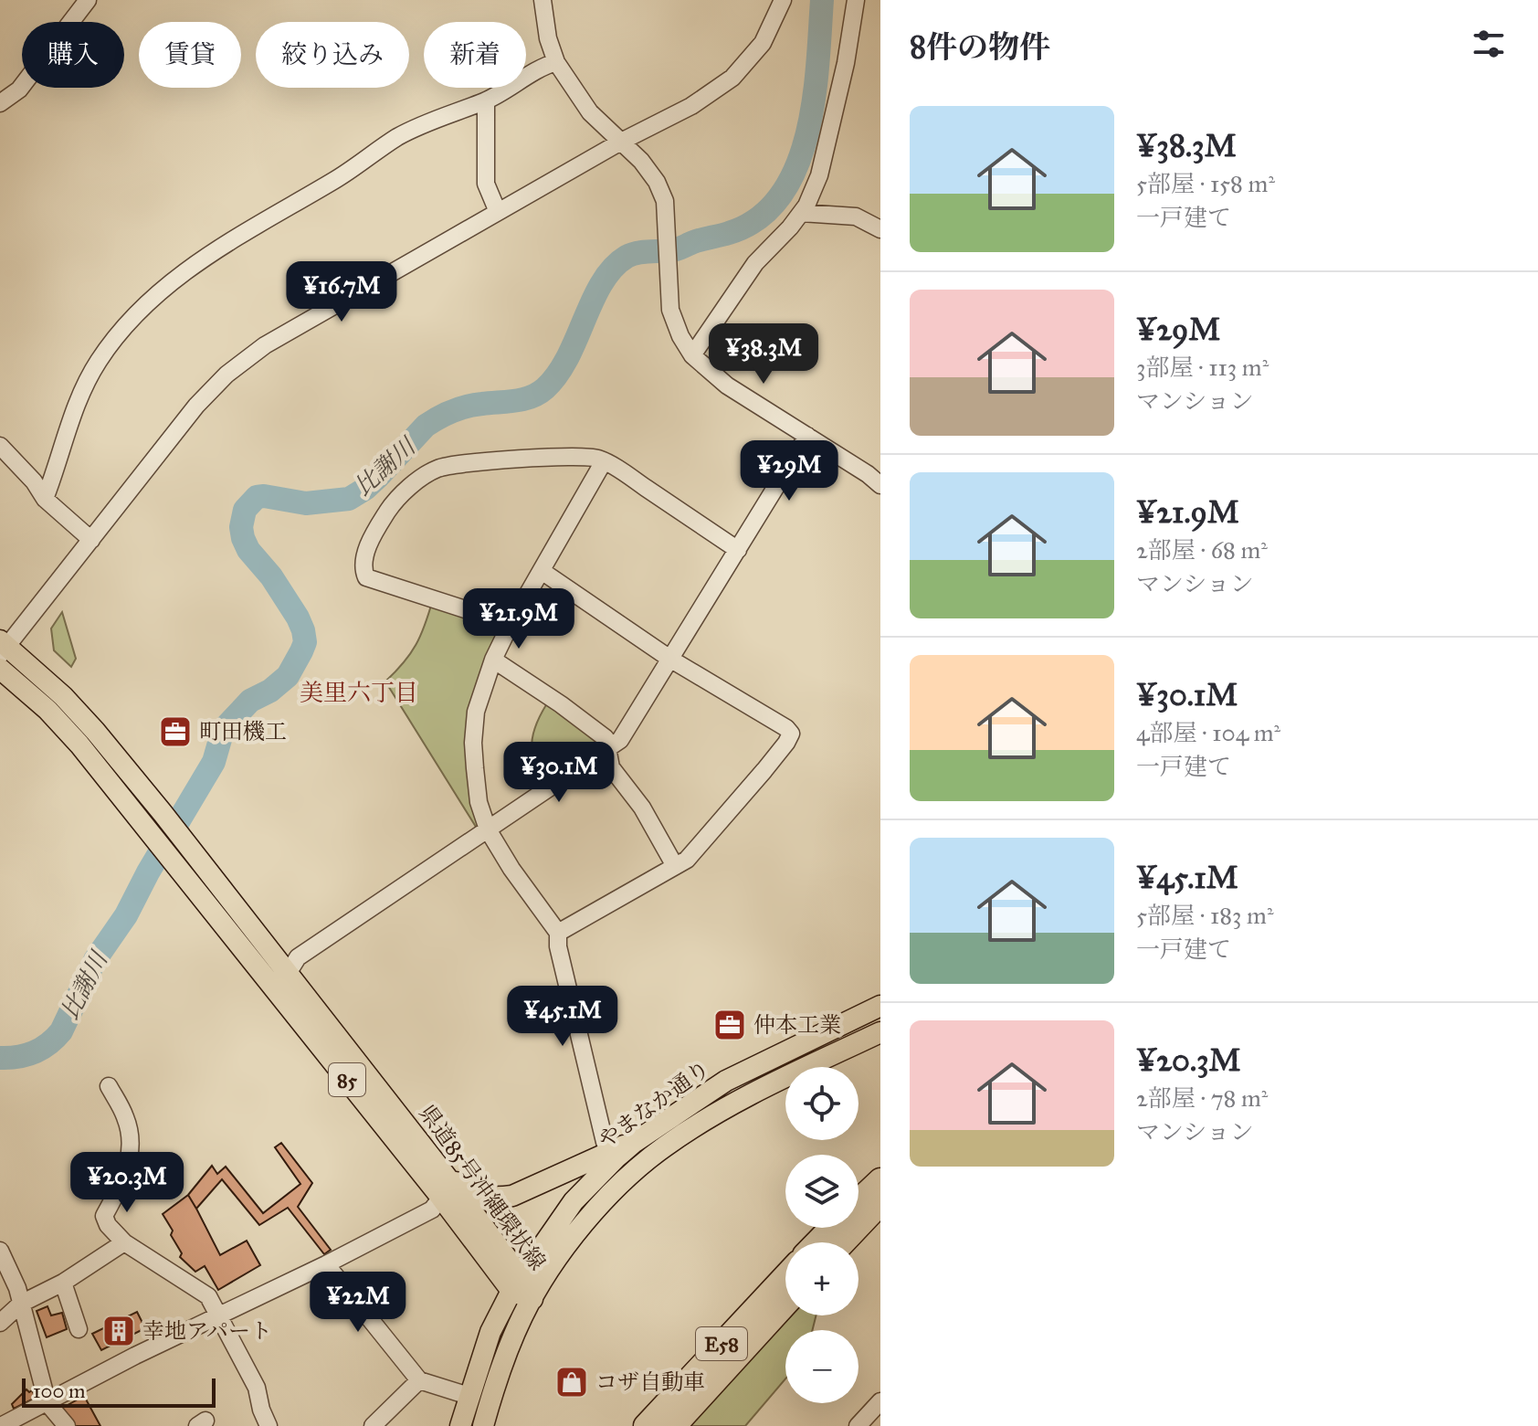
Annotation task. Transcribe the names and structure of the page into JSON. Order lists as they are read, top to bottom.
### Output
{
  "streets": {
    "highway": ["E58"],
    "main road": ["85", "やまなか通り", "県道85号沖縄環状線"]
  },
  "crossings": [
    ["やまなか通り", "県道85号沖縄環状線"]
  ],
  "districts": ["美里六丁目"],
  "water": ["比謝川"],
  "places": {
    "office": ["町田機工", "仲本工業"],
    "building": ["幸地アパート"],
    "shop": ["コザ自動車"]
  },
  "scale_bar": "100 m",
  "page": {
    "heading": "8件の物件",
    "chip": [
      "購入",
      "賃貸",
      "絞り込み",
      "新着"
    ],
    "list": [
      {
        "name": "¥38.3M",
        "note": "5部屋 · 158 m² · 一戸建て"
      },
      {
        "name": "¥29M",
        "note": "3部屋 · 113 m² · マンション"
      },
      {
        "name": "¥21.9M",
        "note": "2部屋 · 68 m² · マンション"
      },
      {
        "name": "¥30.1M",
        "note": "4部屋 · 104 m² · 一戸建て"
      },
      {
        "name": "¥45.1M",
        "note": "5部屋 · 183 m² · 一戸建て"
      },
      {
        "name": "¥20.3M",
        "note": "2部屋 · 78 m² · マンション"
      }
    ],
    "price": [
      "¥16.7M",
      "¥38.3M",
      "¥29M",
      "¥21.9M",
      "¥30.1M",
      "¥45.1M",
      "¥20.3M",
      "¥22M"
    ],
    "map_buttons": ["+", "−"],
    "scale": "100 m"
  }
}
